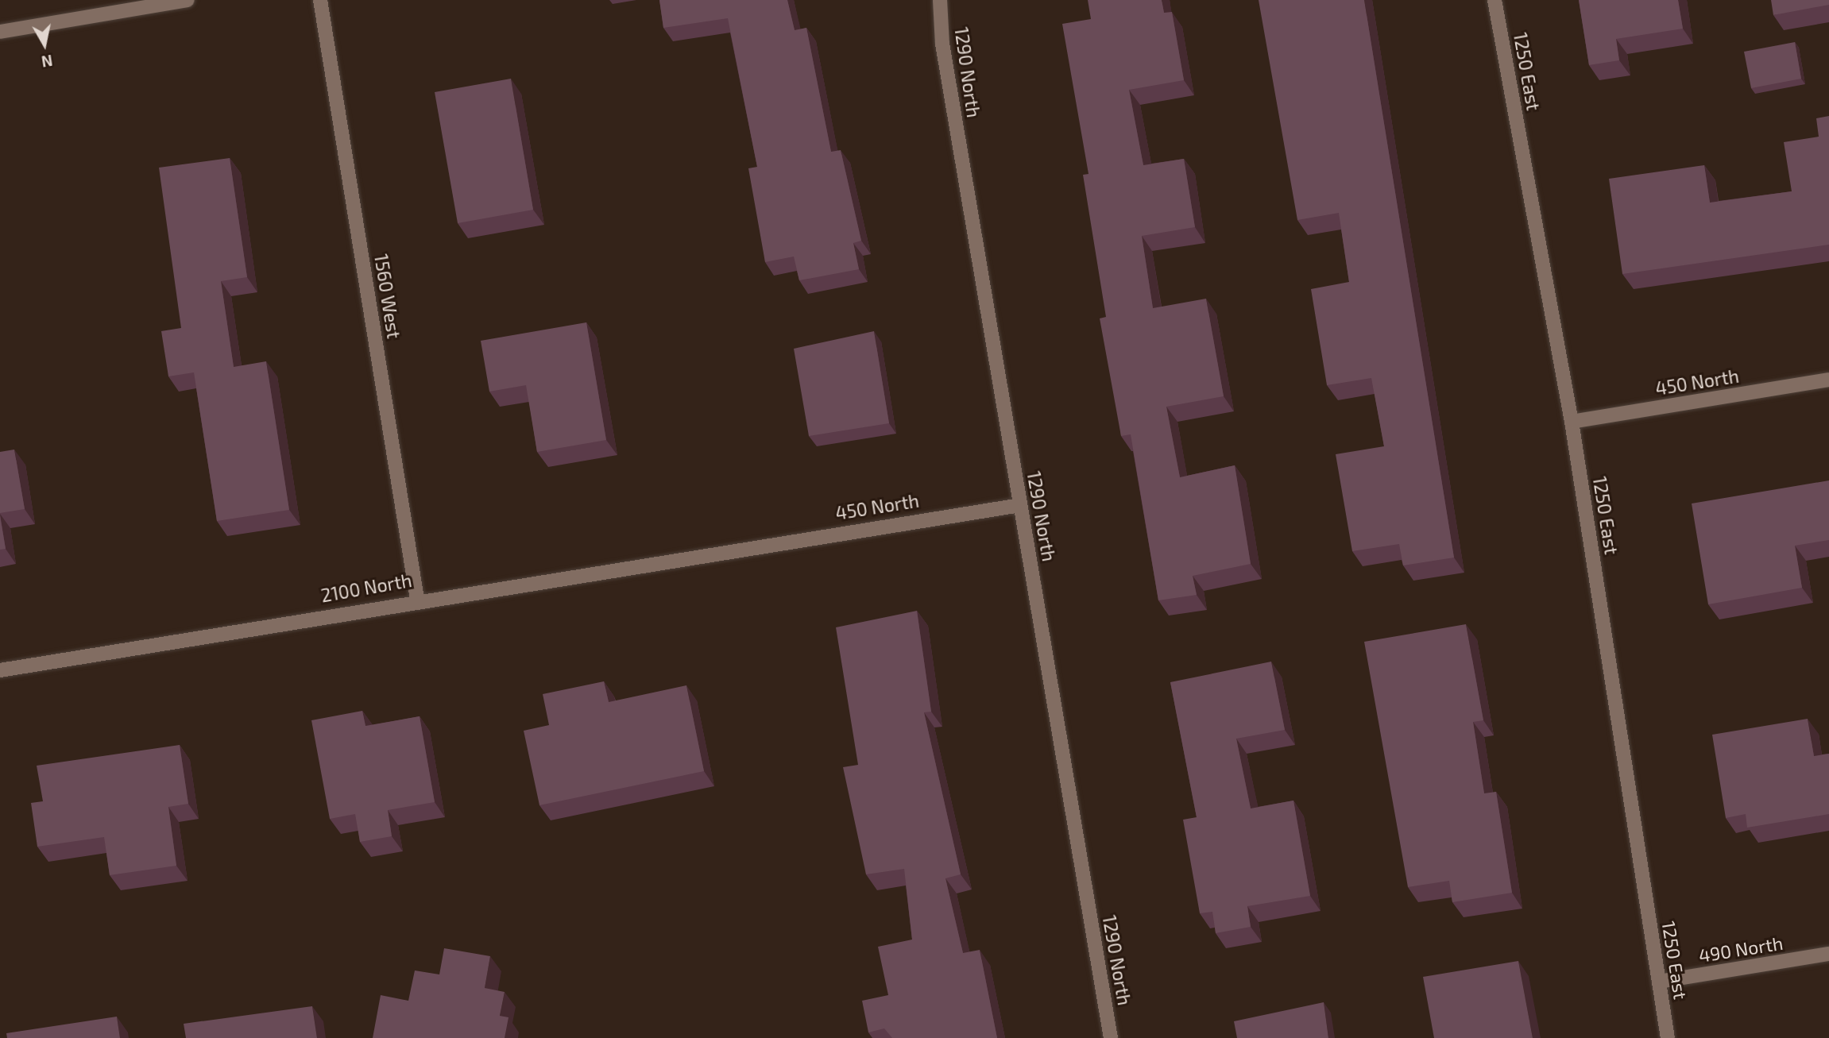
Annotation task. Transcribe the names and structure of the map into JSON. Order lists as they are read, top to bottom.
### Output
{
  "streets": {
    "street": [
      "1250 East",
      "1290 North",
      "1560 West",
      "450 North",
      "2100 North",
      "490 North"
    ]
  },
  "crossings": [
    ["1250 East", "450 North"],
    ["1250 East", "490 North"],
    ["1290 North", "450 North"],
    ["1560 West", "2100 North"],
    ["450 North", "2100 North"]
  ],
  "north": "bottom"
}
